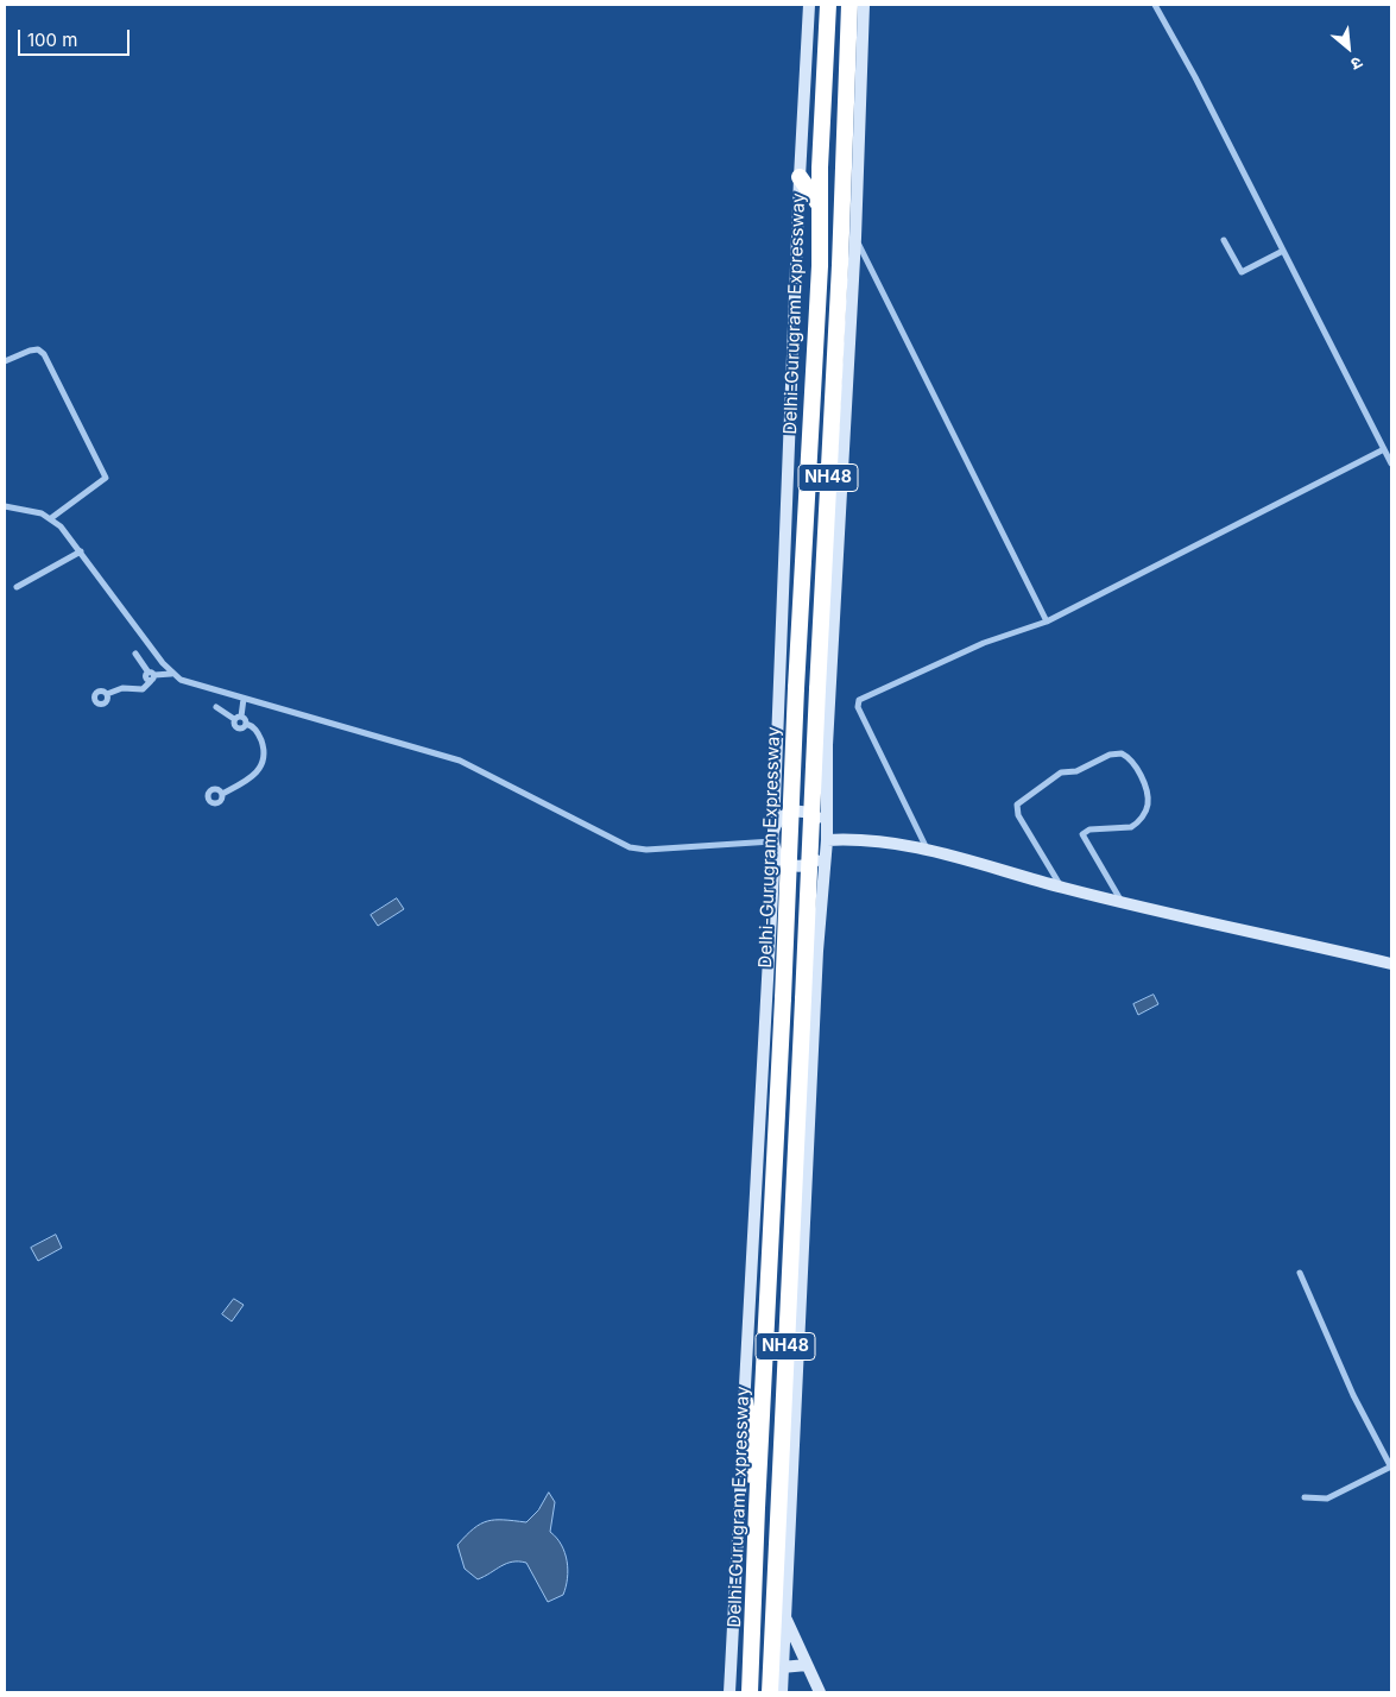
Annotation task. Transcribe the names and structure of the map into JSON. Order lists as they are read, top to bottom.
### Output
{
  "streets": {
    "highway": ["Delhi-Gurugram Expressway", "NH48"]
  },
  "scale_bar": "100 m",
  "north": "bottom right"
}
